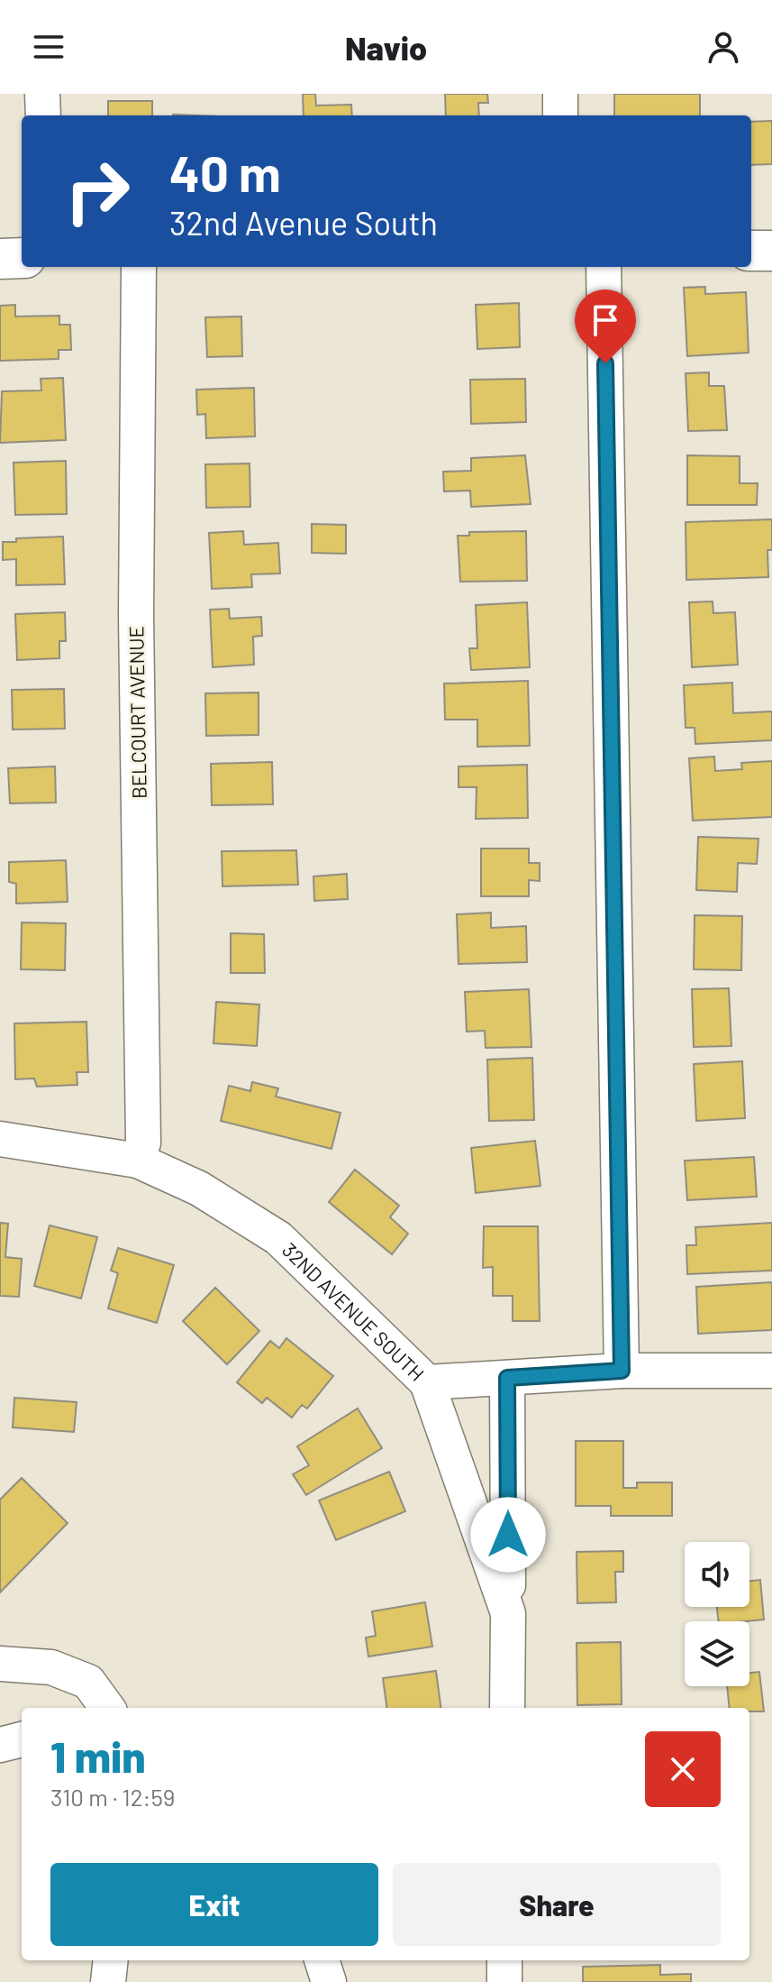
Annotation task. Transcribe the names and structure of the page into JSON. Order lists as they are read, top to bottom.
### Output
{
  "streets": {
    "street": ["BELCOURT AVENUE", "32ND AVENUE SOUTH"]
  },
  "crossings": [
    ["BELCOURT AVENUE", "32ND AVENUE SOUTH"]
  ],
  "page": {
    "header": "Navio",
    "turn": ["40 m", "32nd Avenue South"],
    "heading": ["1 min", "310 m · 12:59"],
    "buttons": ["Exit", "Share"]
  }
}
